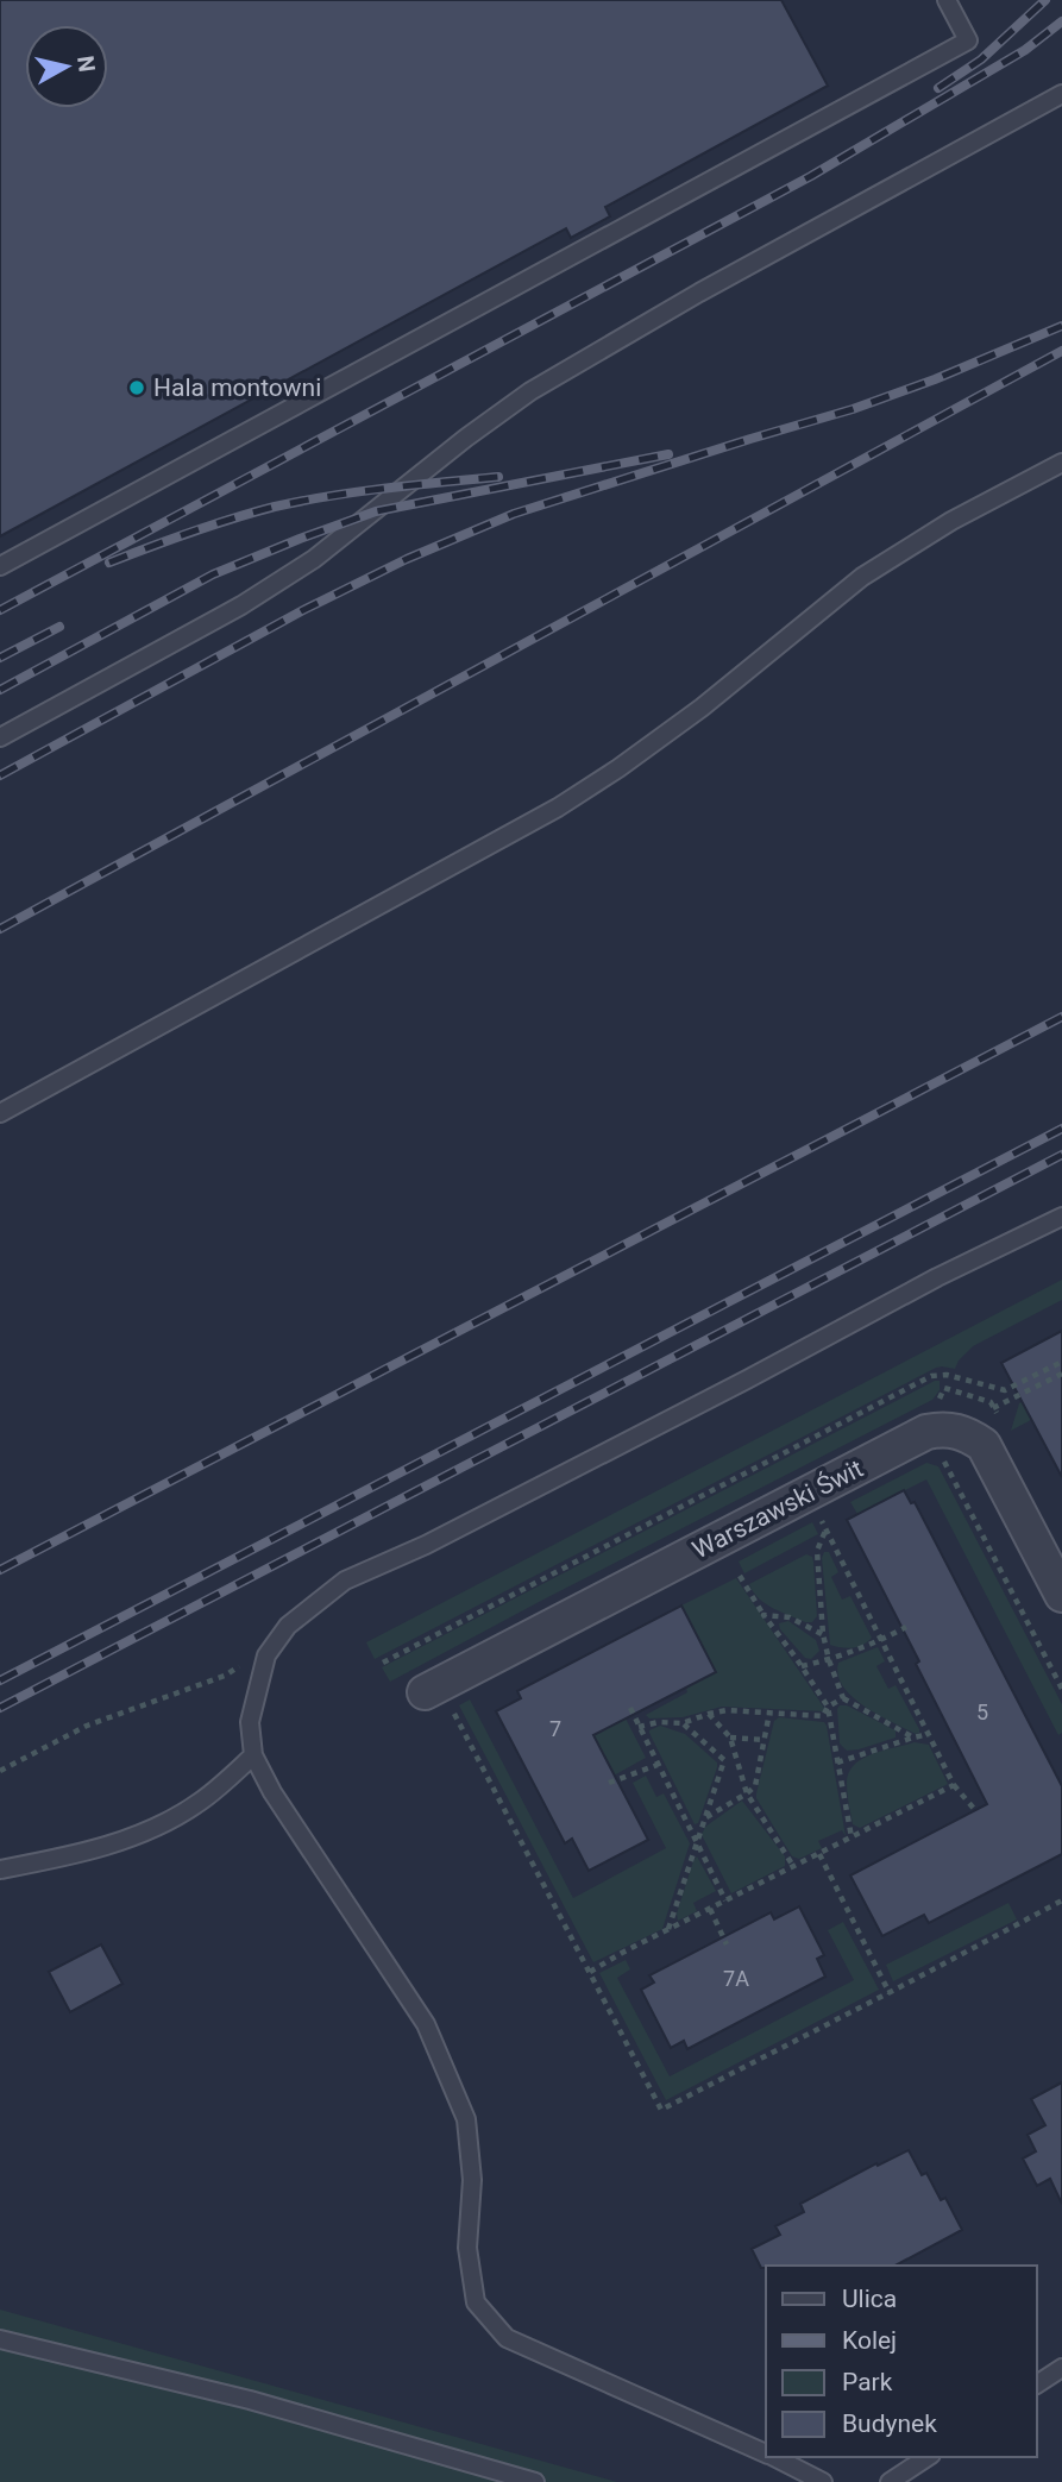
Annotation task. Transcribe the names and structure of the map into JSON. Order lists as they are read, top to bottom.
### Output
{
  "streets": {
    "street": ["Warszawski Świt"]
  },
  "places": ["Hala montowni"],
  "house_numbers": ["5", "7", "7A"],
  "legend": [
    "Ulica",
    "Kolej",
    "Park",
    "Budynek"
  ],
  "north": "right"
}
